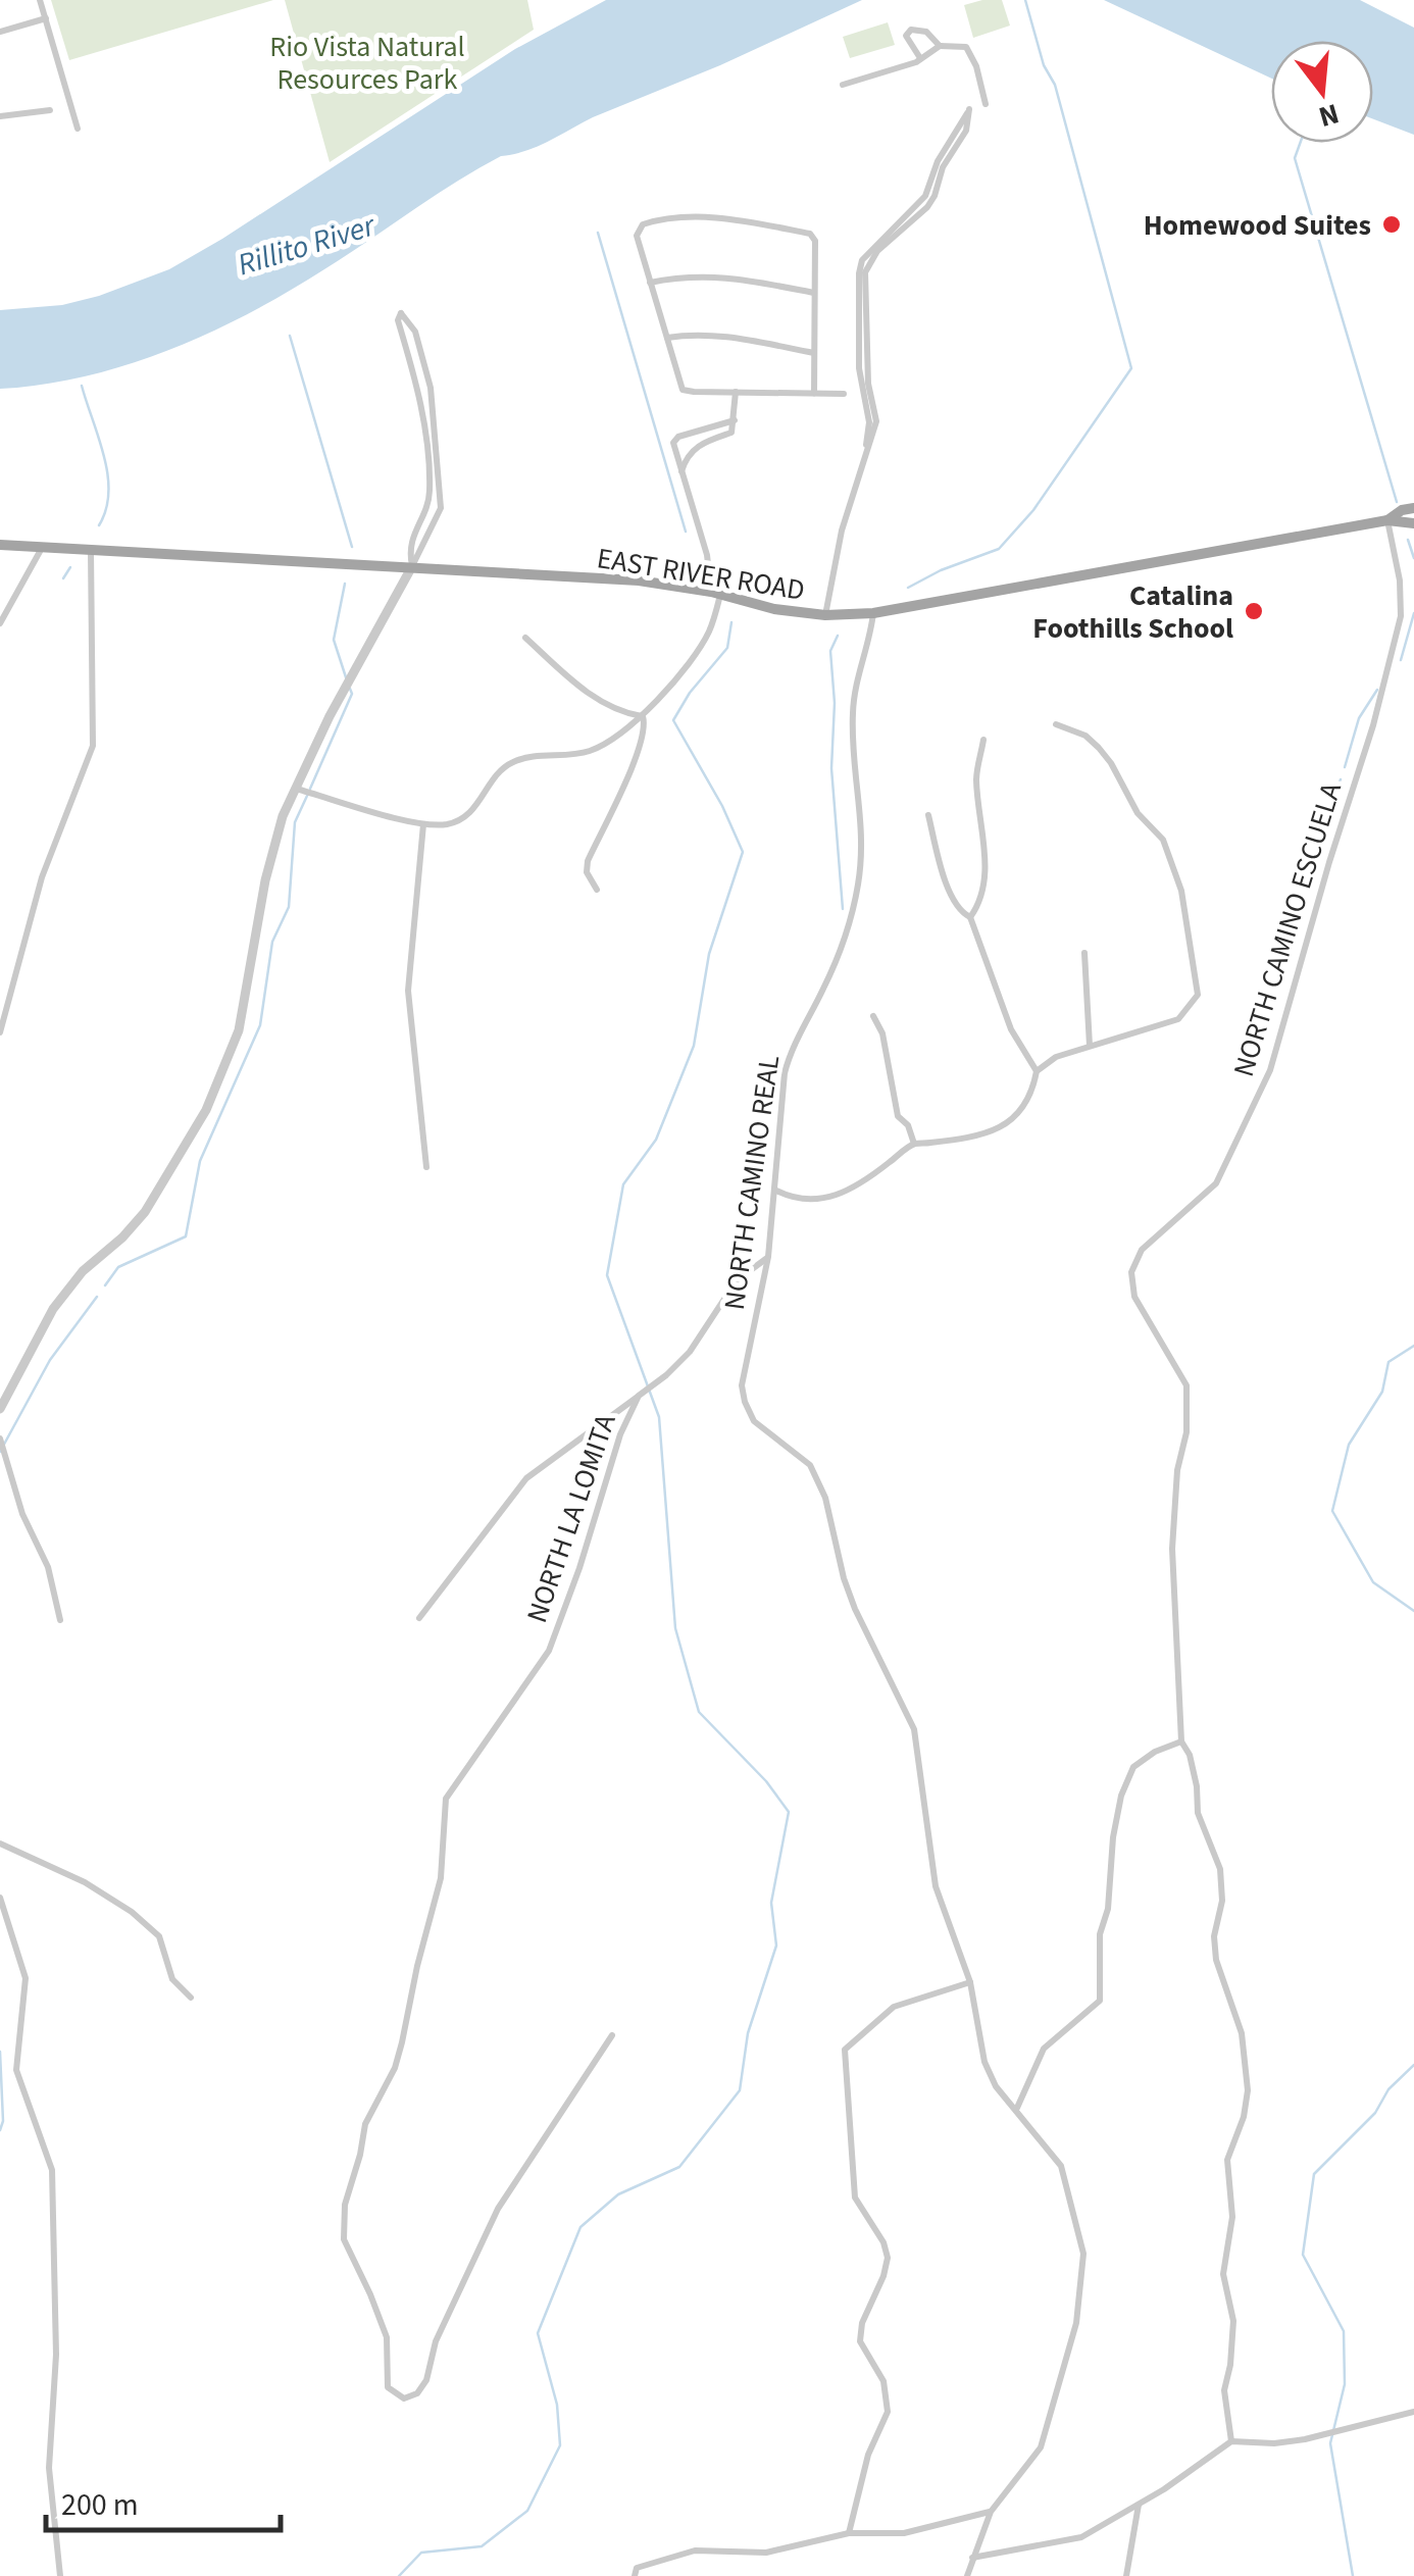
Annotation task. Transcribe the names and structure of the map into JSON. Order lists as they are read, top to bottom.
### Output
{
  "streets": {
    "main road": ["EAST RIVER ROAD"],
    "street": ["NORTH CAMINO ESCUELA", "NORTH CAMINO REAL", "NORTH LA LOMITA"]
  },
  "crossings": [
    ["EAST RIVER ROAD", "NORTH CAMINO ESCUELA"],
    ["EAST RIVER ROAD", "NORTH CAMINO REAL"],
    ["NORTH CAMINO REAL", "NORTH LA LOMITA"]
  ],
  "water": ["Rillito River"],
  "parks": ["Rio Vista Natural Resources Park"],
  "places": ["Homewood Suites", "Catalina Foothills School"],
  "scale_bar": "200 m",
  "north": "bottom"
}
